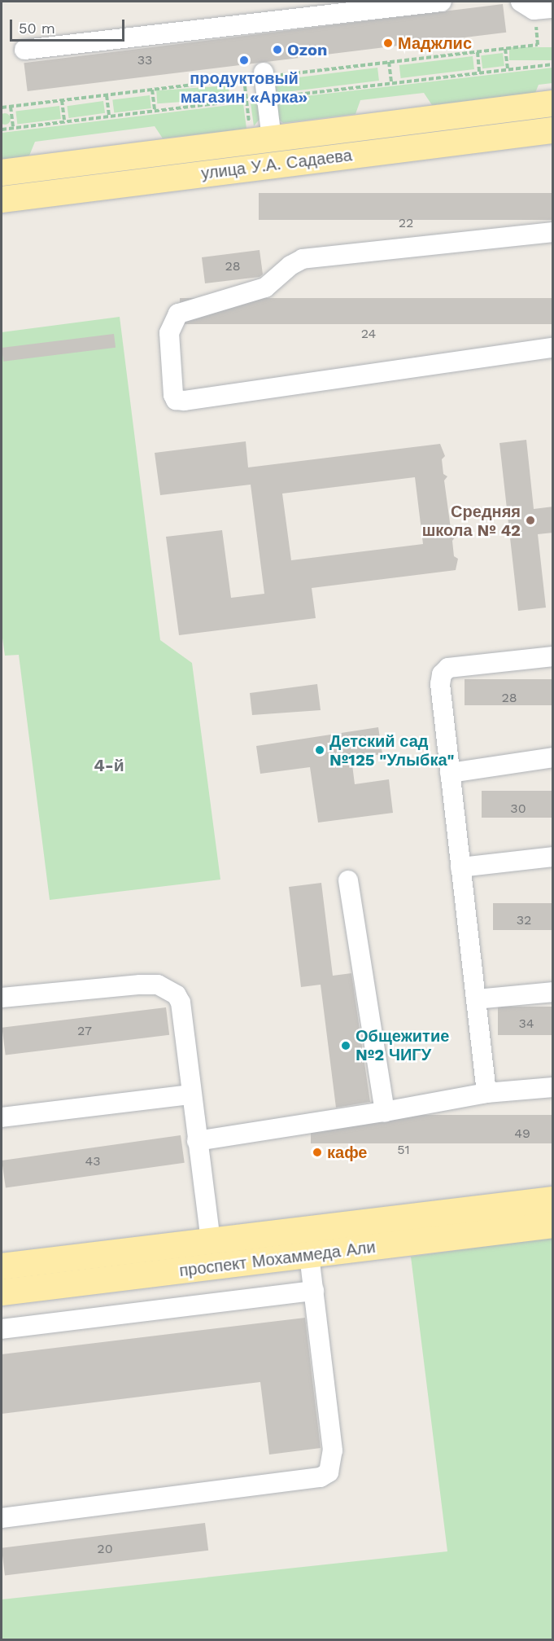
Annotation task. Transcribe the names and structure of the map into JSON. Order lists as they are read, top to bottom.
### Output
{
  "streets": {
    "main road": ["улица У.А. Садаева", "проспект Мохаммеда Али"]
  },
  "districts": ["4-й"],
  "places": [
    "Маджлис",
    "Ozon",
    "продуктовый магазин «Арка»",
    "Средняя школа № 42",
    "Детский сад №125 \"Улыбка\"",
    "Общежитие №2 ЧИГУ",
    "кафе"
  ],
  "house_numbers": [
    "33",
    "22",
    "28",
    "24",
    "28",
    "30",
    "32",
    "34",
    "27",
    "49",
    "51",
    "43",
    "20"
  ],
  "scale_bar": "50 m"
}
